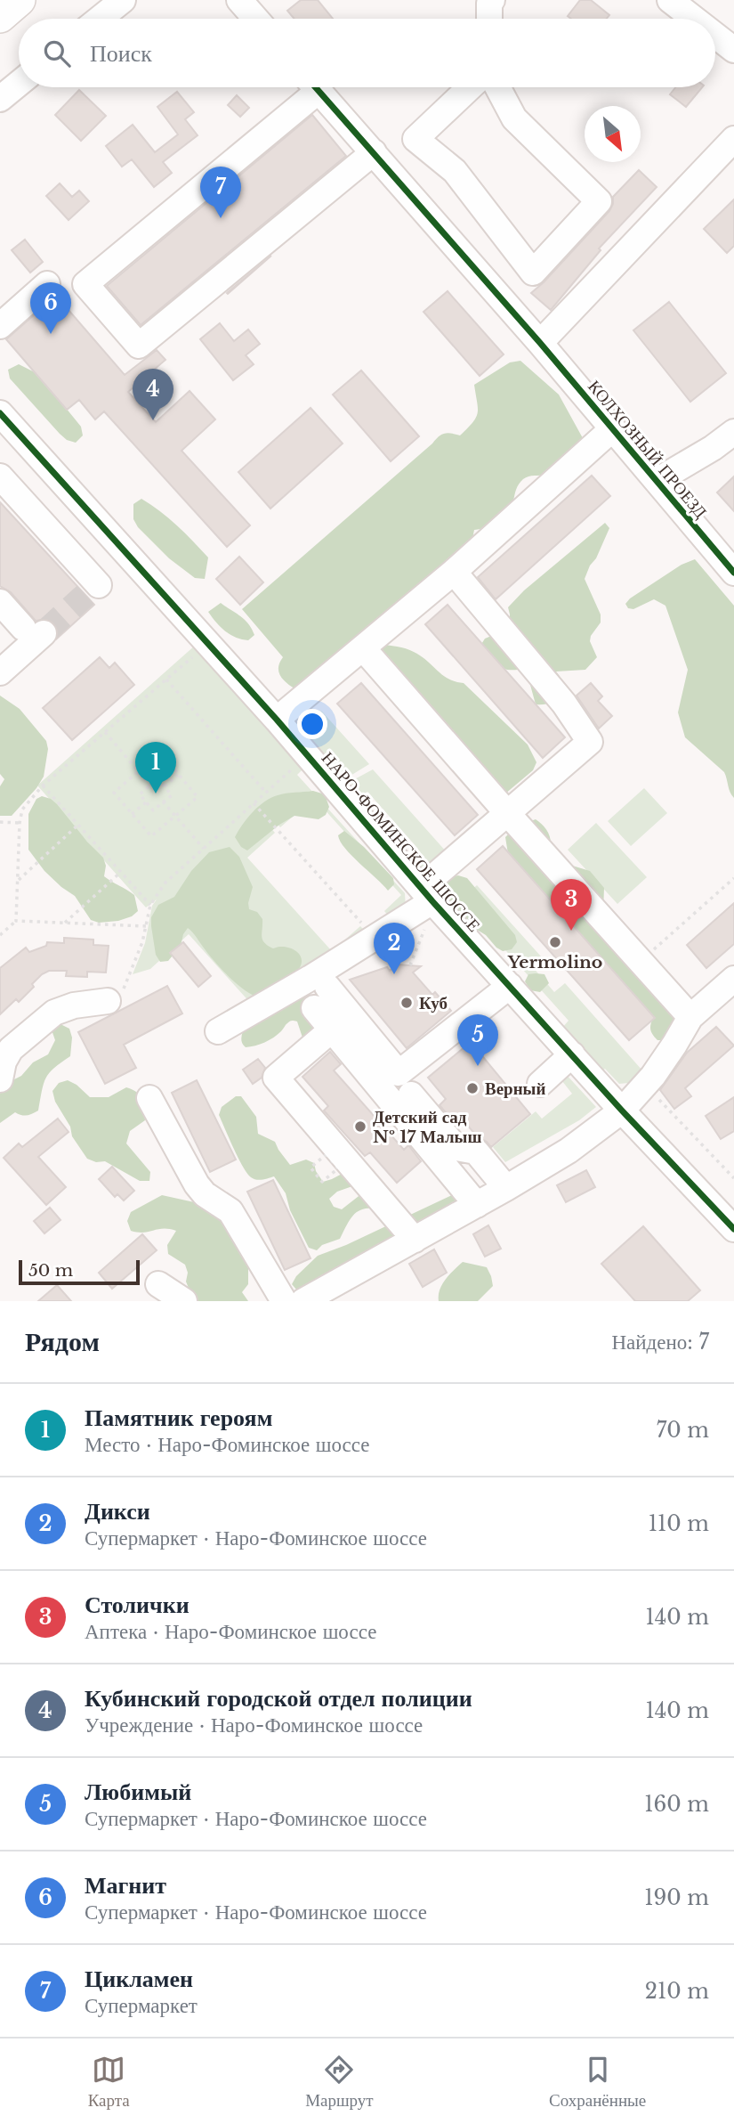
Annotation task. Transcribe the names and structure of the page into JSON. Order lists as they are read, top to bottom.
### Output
{
  "streets": {
    "street": ["КОЛХОЗНЫЙ ПРОЕЗД", "НАРО-ФОМИНСКОЕ ШОССЕ"]
  },
  "places": [
    "Yermolino",
    "Куб",
    "Верный",
    "Детский сад № 17 Малыш"
  ],
  "scale_bar": "50 m",
  "north": "bottom right",
  "page": {
    "search": "Поиск",
    "pins": [
      "7",
      "6",
      "4",
      "1",
      "3",
      "2",
      "5"
    ],
    "scale": "50 m",
    "heading": ["Рядом", "Найдено: 7"],
    "list": [
      {
        "mark": "1",
        "name": "Памятник героям",
        "note": "Место · Наро-Фоминское шоссе",
        "value": "70 m"
      },
      {
        "mark": "2",
        "name": "Дикси",
        "note": "Супермаркет · Наро-Фоминское шоссе",
        "value": "110 m"
      },
      {
        "mark": "3",
        "name": "Столички",
        "note": "Аптека · Наро-Фоминское шоссе",
        "value": "140 m"
      },
      {
        "mark": "4",
        "name": "Кубинский городской отдел полиции",
        "note": "Учреждение · Наро-Фоминское шоссе",
        "value": "140 m"
      },
      {
        "mark": "5",
        "name": "Любимый",
        "note": "Супермаркет · Наро-Фоминское шоссе",
        "value": "160 m"
      },
      {
        "mark": "6",
        "name": "Магнит",
        "note": "Супермаркет · Наро-Фоминское шоссе",
        "value": "190 m"
      },
      {
        "mark": "7",
        "name": "Цикламен",
        "note": "Супермаркет",
        "value": "210 m"
      }
    ],
    "nav": ["Карта", "Маршрут", "Сохранённые"]
  }
}
